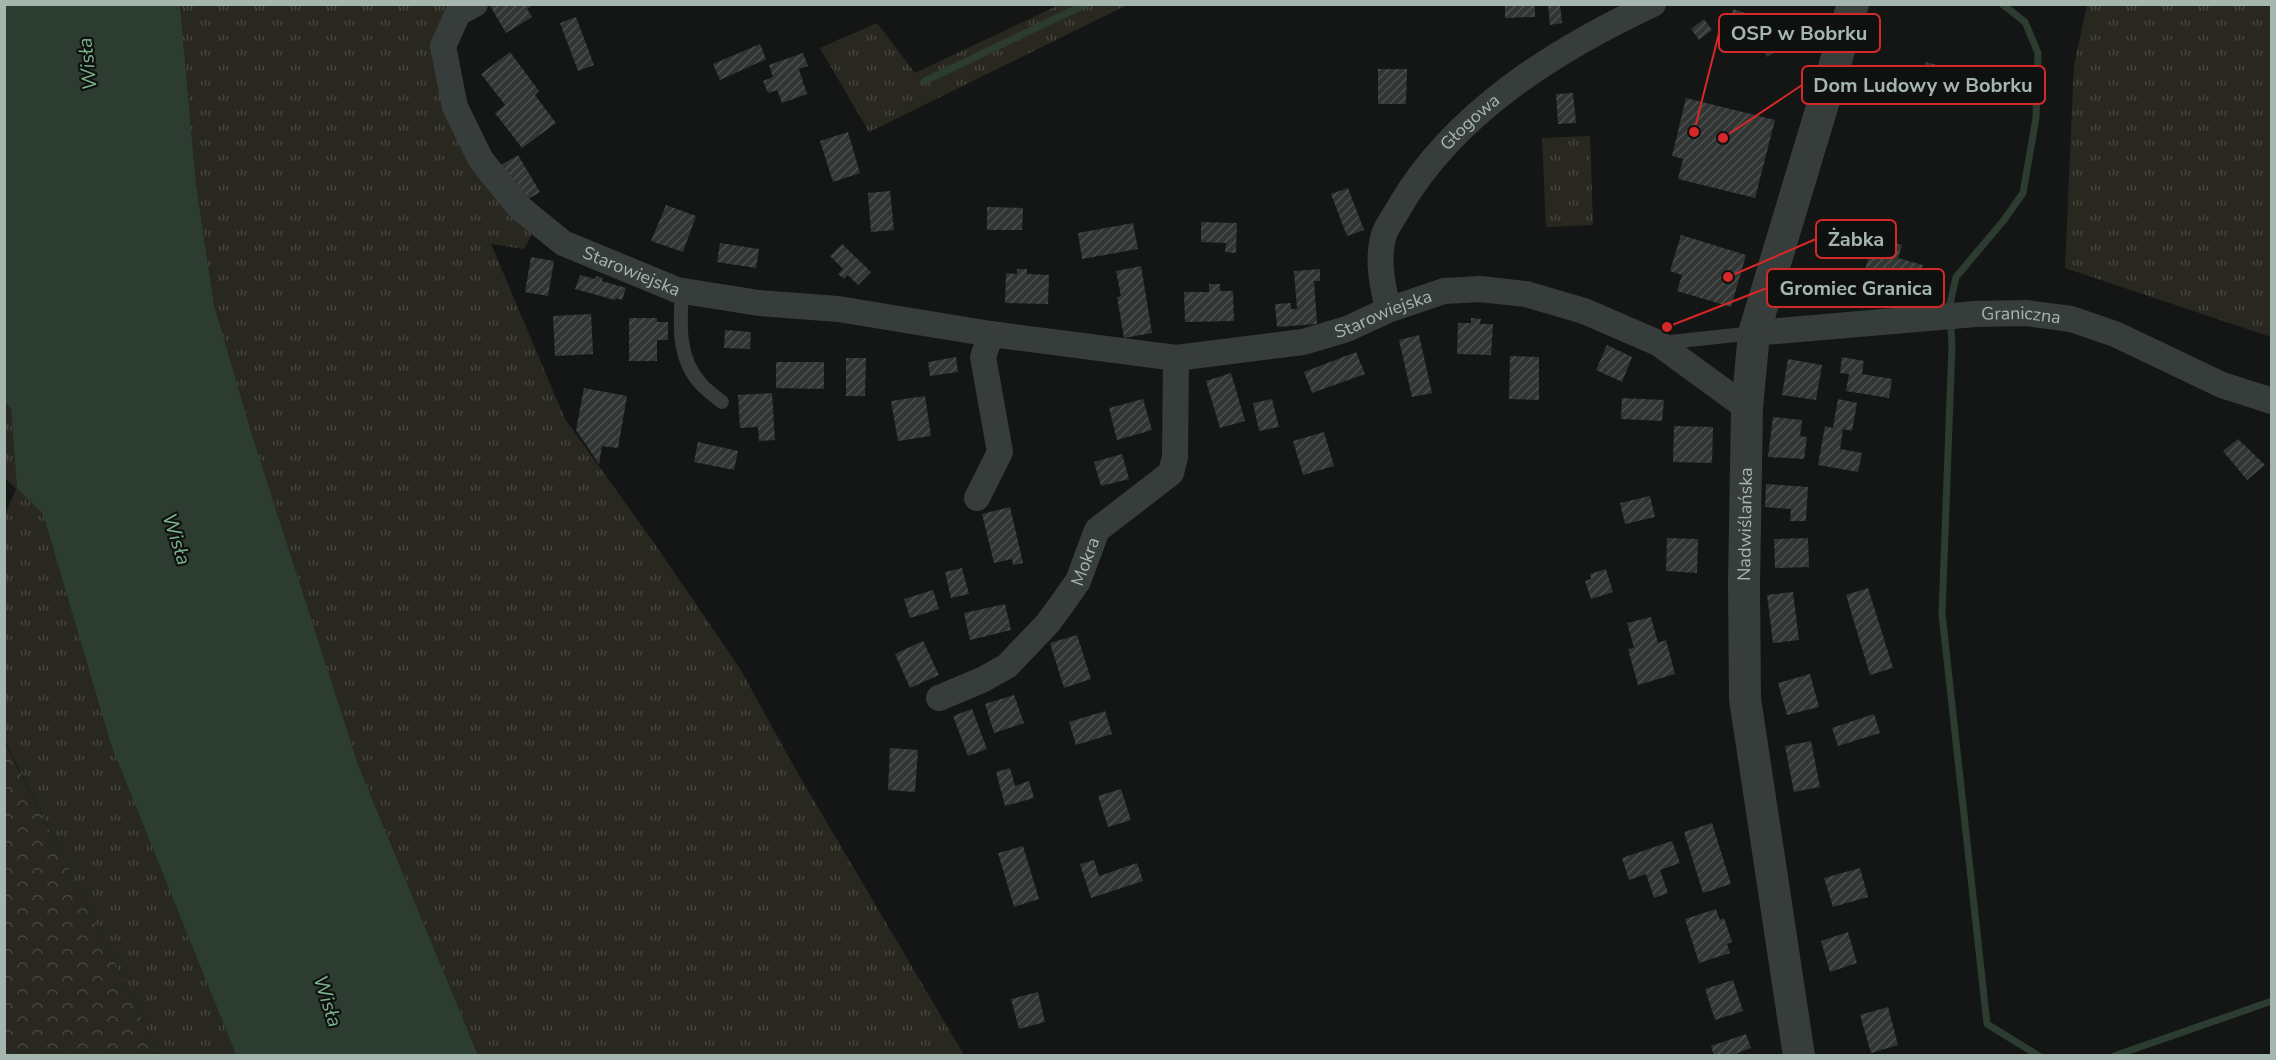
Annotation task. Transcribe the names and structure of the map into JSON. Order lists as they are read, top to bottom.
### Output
{
  "streets": {
    "street": [
      "Głogowa",
      "Starowiejska",
      "Graniczna",
      "Nadwiślańska",
      "Mokra"
    ]
  },
  "crossings": [
    ["Głogowa", "Starowiejska"],
    ["Starowiejska", "Nadwiślańska"],
    ["Starowiejska", "Mokra"],
    ["Graniczna", "Nadwiślańska"]
  ],
  "water": ["Wisła"],
  "places": [
    "OSP w Bobrku",
    "Dom Ludowy w Bobrku",
    "Żabka",
    "Gromiec Granica"
  ]
}
